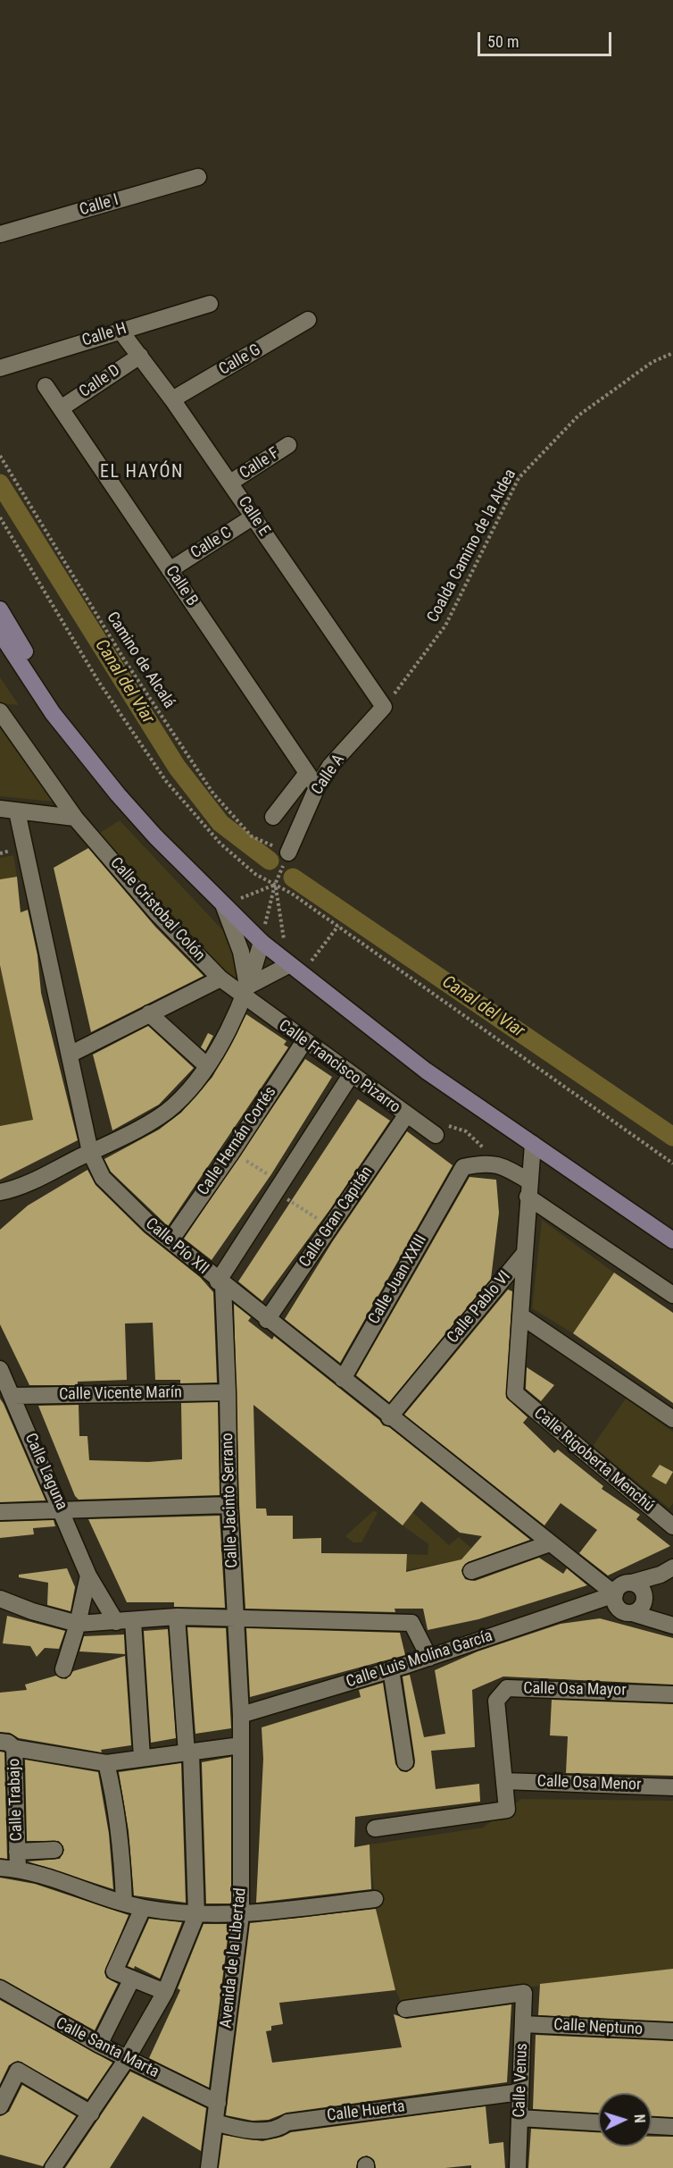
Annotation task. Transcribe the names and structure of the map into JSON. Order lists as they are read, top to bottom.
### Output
{
  "streets": {
    "street": [
      "Calle I",
      "Calle H",
      "Calle G",
      "Calle D",
      "Calle F",
      "Calle E",
      "Calle C",
      "Calle B",
      "Calle A",
      "Calle Cristobal Colón",
      "Calle Francisco Pizarro",
      "Calle Hernán Cortés",
      "Calle Gran Capitán",
      "Calle Pío XII",
      "Calle Juan XXIII",
      "Calle Pablo VI",
      "Calle Vicente Marín",
      "Calle Rigoberta Menchú",
      "Calle Laguna",
      "Calle Jacinto Serrano",
      "Calle Luis Molina García",
      "Calle Osa Mayor",
      "Calle Osa Menor",
      "Calle Trabajo",
      "Avenida de la Libertad",
      "Calle Neptuno",
      "Calle Santa Marta",
      "Calle Venus",
      "Calle Huerta"
    ],
    "path": ["Coalda Camino de la Aldea", "Camino de Alcalá"]
  },
  "crossings": [
    ["Calle H", "Calle E"],
    ["Calle G", "Calle E"],
    ["Calle D", "Calle E"],
    ["Calle D", "Calle B"],
    ["Calle F", "Calle E"],
    ["Calle E", "Calle C"],
    ["Calle E", "Coalda Camino de la Aldea"],
    ["Calle E", "Calle A"],
    ["Calle C", "Calle B"],
    ["Coalda Camino de la Aldea", "Calle A"],
    ["Calle B", "Calle A"],
    ["Camino de Alcalá", "Calle A"],
    ["Calle Cristobal Colón", "Calle Francisco Pizarro"],
    ["Calle Francisco Pizarro", "Calle Hernán Cortés"],
    ["Calle Francisco Pizarro", "Calle Gran Capitán"],
    ["Calle Hernán Cortés", "Calle Pío XII"],
    ["Calle Gran Capitán", "Calle Pío XII"],
    ["Calle Pío XII", "Calle Juan XXIII"],
    ["Calle Pío XII", "Calle Pablo VI"],
    ["Calle Pío XII", "Calle Jacinto Serrano"],
    ["Calle Pío XII", "Calle Luis Molina García"],
    ["Calle Vicente Marín", "Calle Laguna"],
    ["Calle Vicente Marín", "Calle Jacinto Serrano"],
    ["Calle Jacinto Serrano", "Calle Luis Molina García"],
    ["Calle Jacinto Serrano", "Avenida de la Libertad"],
    ["Calle Luis Molina García", "Avenida de la Libertad"],
    ["Calle Osa Mayor", "Calle Osa Menor"],
    ["Avenida de la Libertad", "Calle Santa Marta"],
    ["Avenida de la Libertad", "Calle Huerta"],
    ["Calle Neptuno", "Calle Venus"],
    ["Calle Venus", "Calle Huerta"]
  ],
  "districts": ["EL HAYÓN"],
  "water": ["Canal del Viar"],
  "scale_bar": "50 m",
  "north": "right"
}
